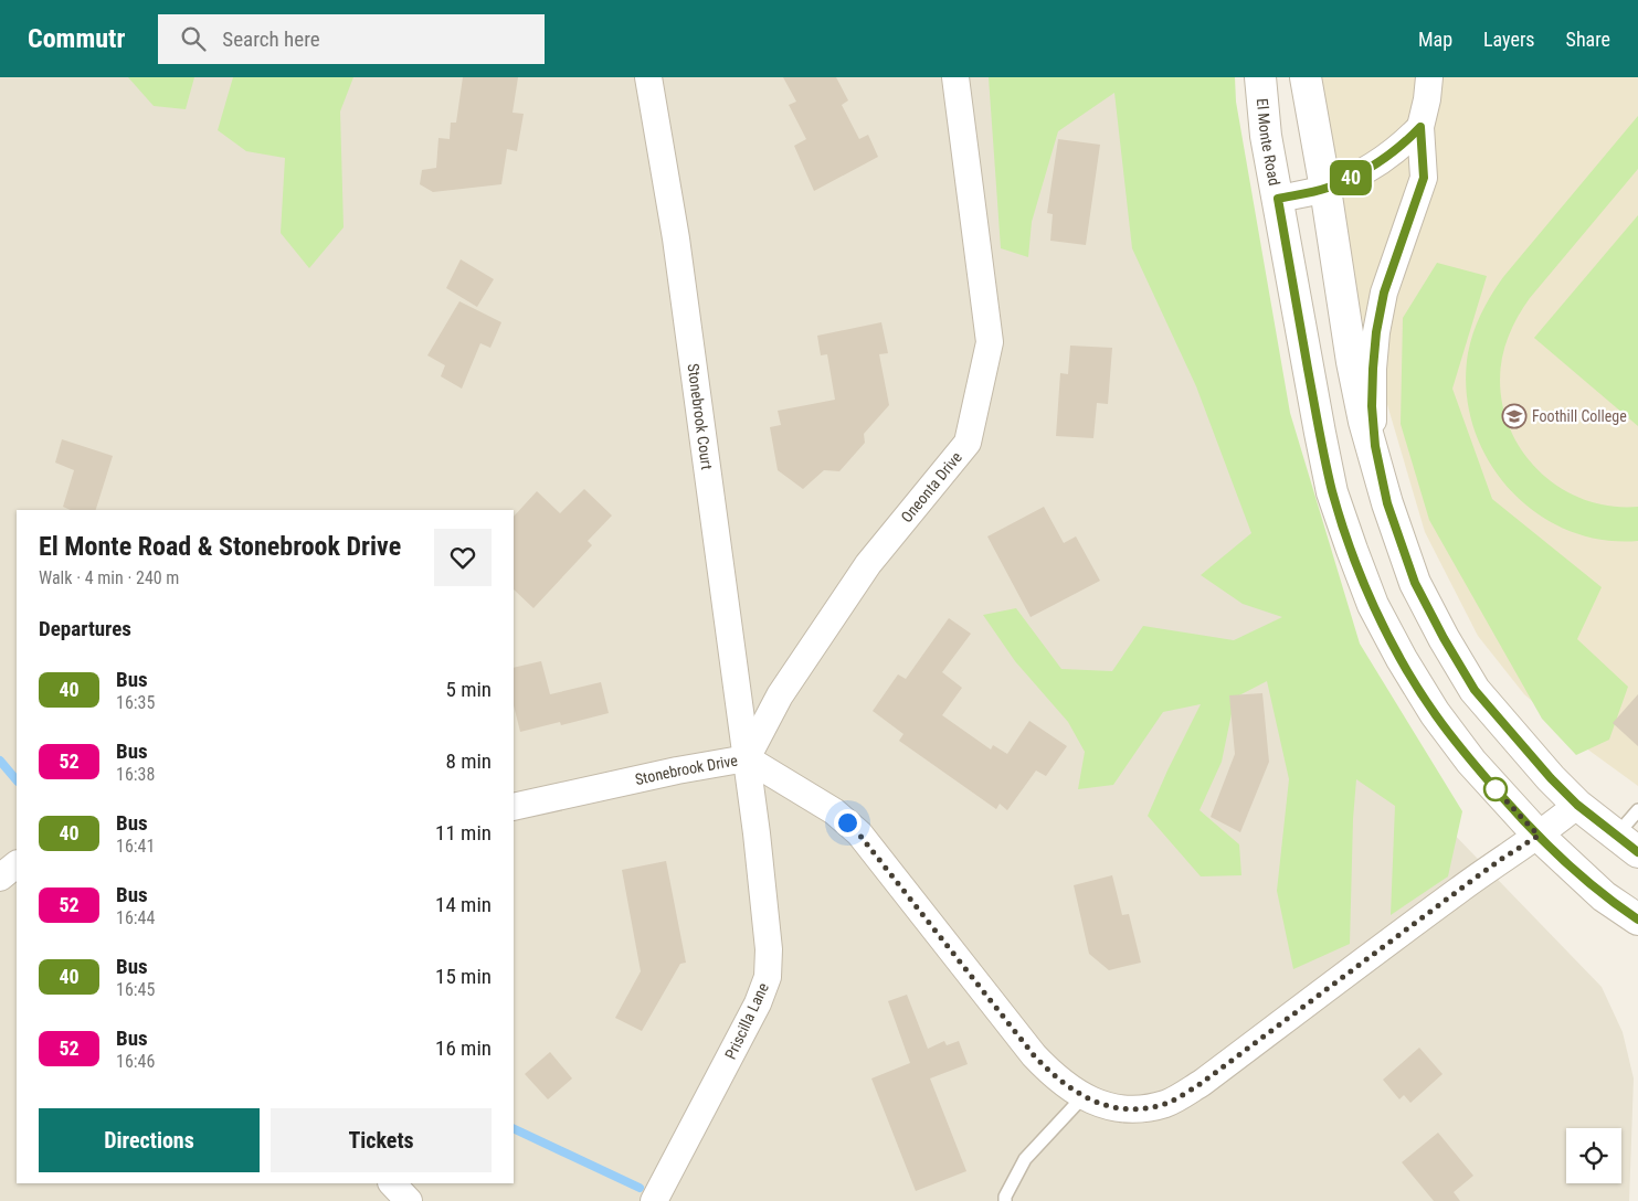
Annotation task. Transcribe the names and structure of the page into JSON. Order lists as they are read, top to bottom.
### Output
{
  "streets": {
    "street": [
      "El Monte Road",
      "Stonebrook Court",
      "Oneonta Drive",
      "Stonebrook Drive",
      "Priscilla Lane"
    ]
  },
  "crossings": [
    ["El Monte Road", "Stonebrook Drive"],
    ["Stonebrook Court", "Oneonta Drive"],
    ["Stonebrook Court", "Stonebrook Drive"],
    ["Stonebrook Court", "Priscilla Lane"],
    ["Oneonta Drive", "Stonebrook Drive"],
    ["Oneonta Drive", "Priscilla Lane"],
    ["Stonebrook Drive", "Priscilla Lane"]
  ],
  "places": {
    "school or university": ["Foothill College"]
  },
  "lines": ["bus line 40"],
  "page": {
    "header": "Commutr",
    "search": "Search here",
    "nav": ["Map", "Layers", "Share"],
    "on_map": "40",
    "heading": [
      ["El Monte Road & Stonebrook Drive", "Walk · 4 min · 240 m"],
      "Departures"
    ],
    "list": [
      {
        "mark": "40",
        "name": "Bus",
        "note": "16:35",
        "value": "5 min"
      },
      {
        "mark": "52",
        "name": "Bus",
        "note": "16:38",
        "value": "8 min"
      },
      {
        "mark": "40",
        "name": "Bus",
        "note": "16:41",
        "value": "11 min"
      },
      {
        "mark": "52",
        "name": "Bus",
        "note": "16:44",
        "value": "14 min"
      },
      {
        "mark": "40",
        "name": "Bus",
        "note": "16:45",
        "value": "15 min"
      },
      {
        "mark": "52",
        "name": "Bus",
        "note": "16:46",
        "value": "16 min"
      }
    ],
    "buttons": ["Directions", "Tickets"]
  }
}
